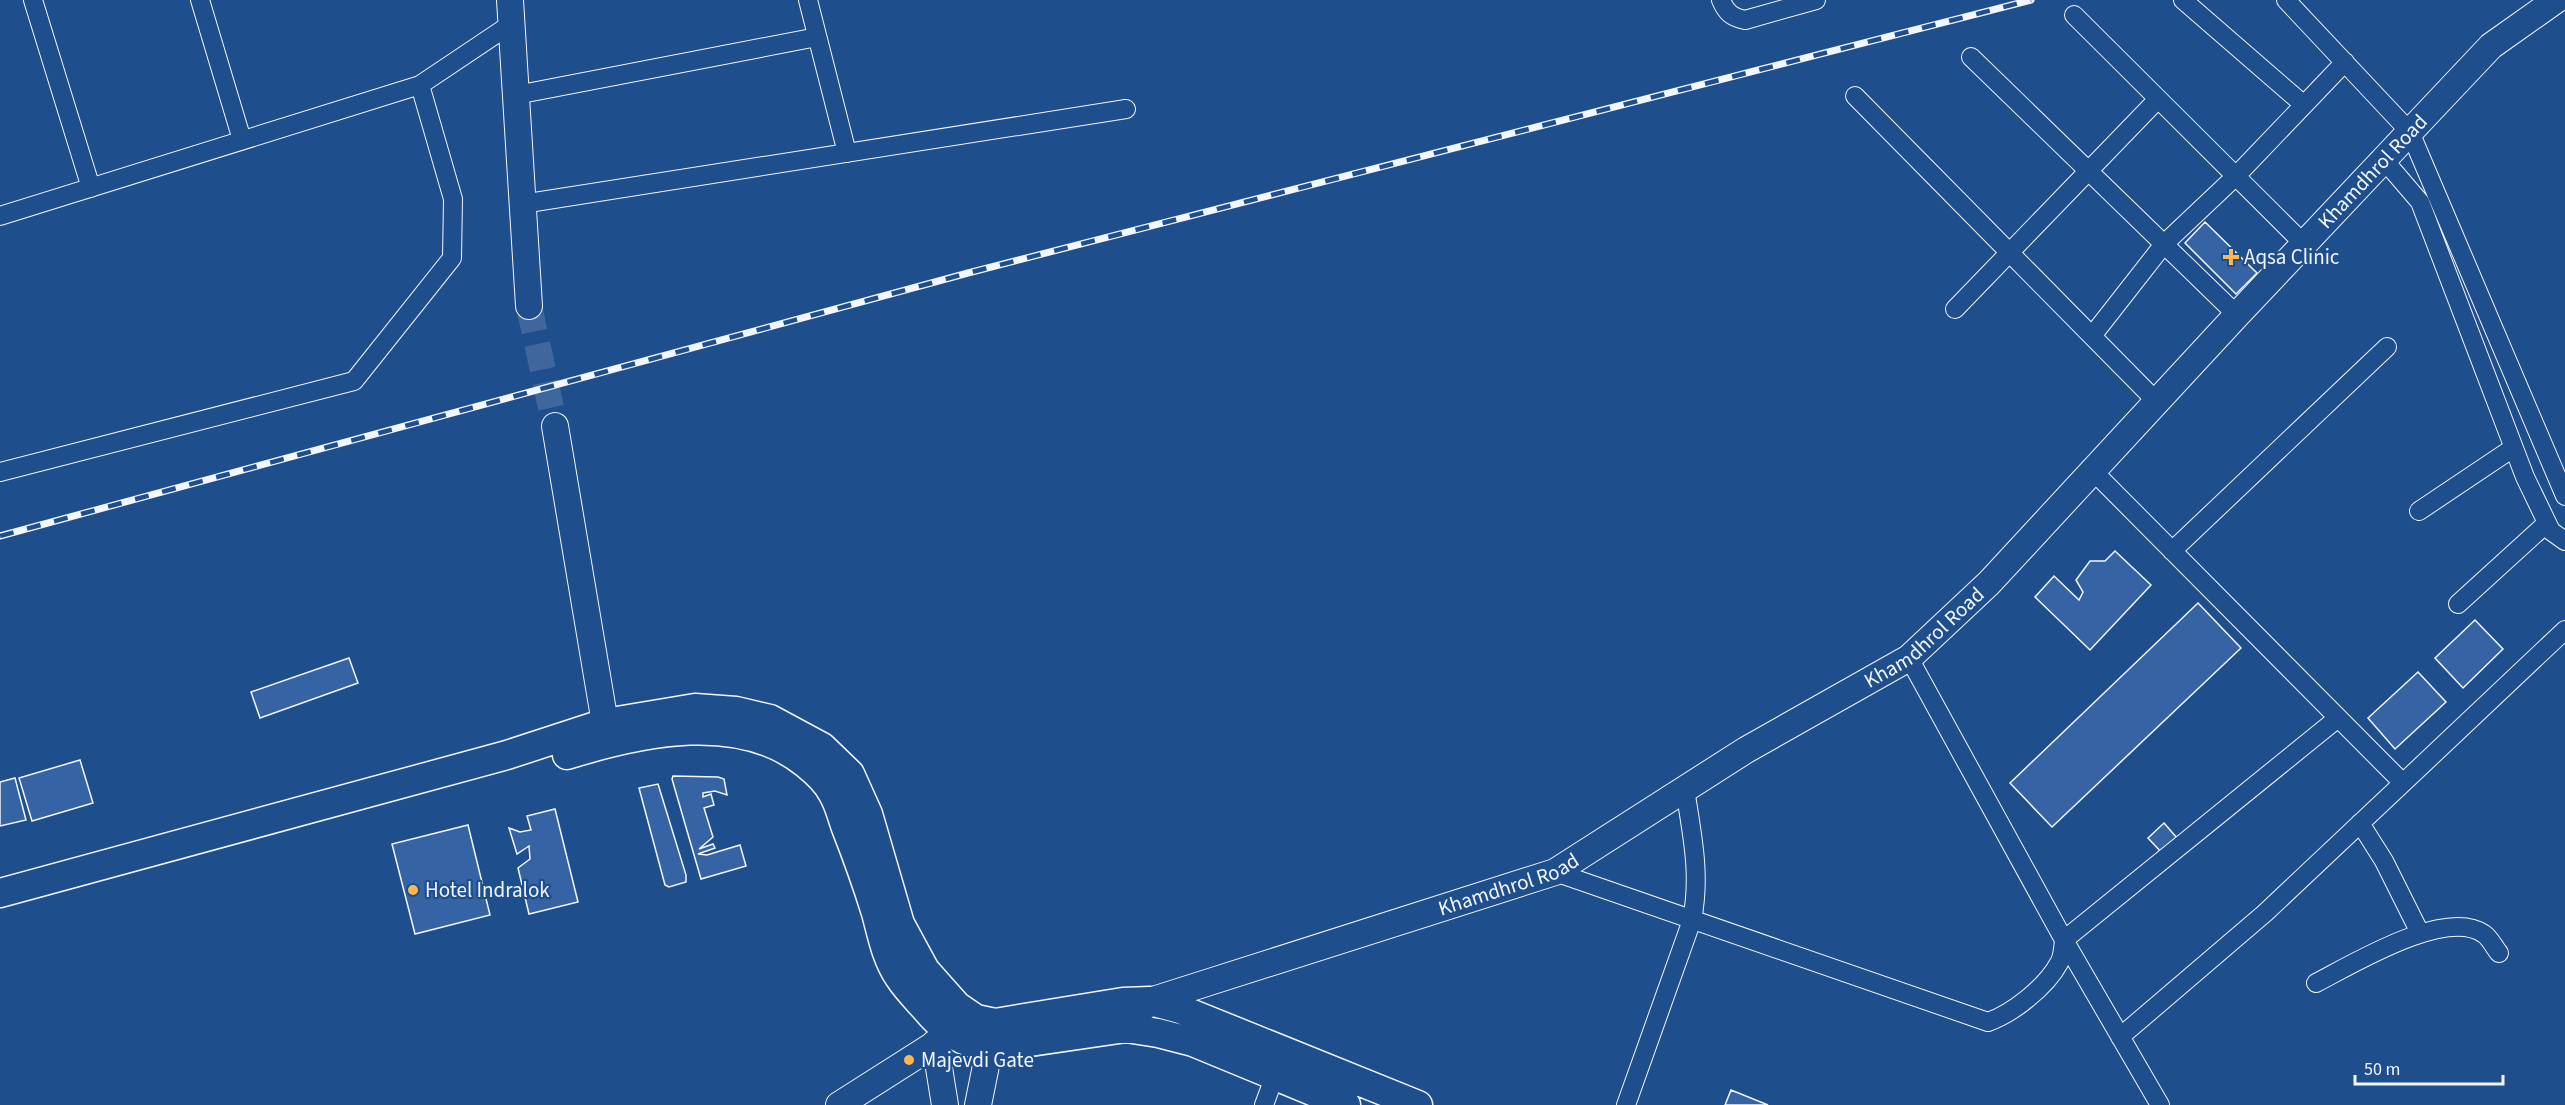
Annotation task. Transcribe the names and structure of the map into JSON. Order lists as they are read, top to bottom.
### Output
{
  "streets": {
    "main road": ["Khamdhrol Road"]
  },
  "places": {
    "health": ["Aqsa Clinic"],
    "other": ["Hotel Indralok", "Majevdi Gate"]
  },
  "scale_bar": "50 m"
}
